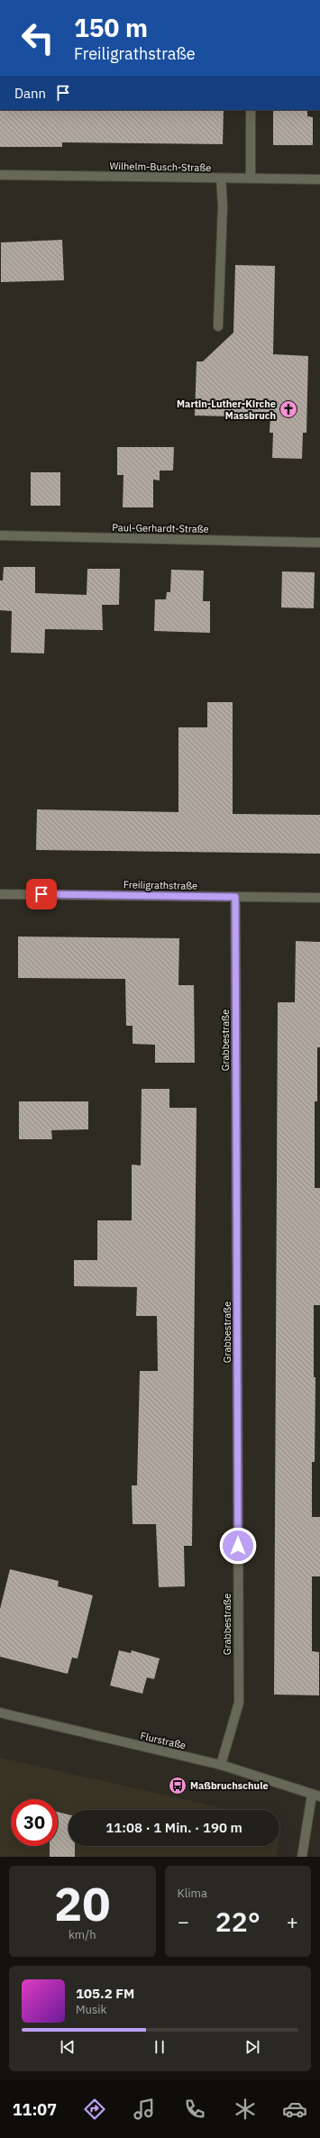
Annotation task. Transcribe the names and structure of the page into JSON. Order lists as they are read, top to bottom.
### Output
{
  "streets": {
    "street": [
      "Wilhelm-Busch-Straße",
      "Paul-Gerhardt-Straße",
      "Freiligrathstraße",
      "Grabbestraße",
      "Flurstraße"
    ]
  },
  "crossings": [
    ["Freiligrathstraße", "Grabbestraße"],
    ["Grabbestraße", "Flurstraße"]
  ],
  "places": {
    "church": ["Martin-Luther-Kirche Massbruch"],
    "bus stop": ["Maßbruchschule"]
  },
  "page": {
    "turn": ["150 m", "Freiligrathstraße"],
    "then": "Dann",
    "limit": "30",
    "trip": "11:08 · 1 Min. · 190 m",
    "tile": [
      ["20", "km/h"],
      "Klima"
    ],
    "heat": ["−", "22°", "+"],
    "song": ["105.2 FM", "Musik"],
    "tabs": "11:07"
  }
}
